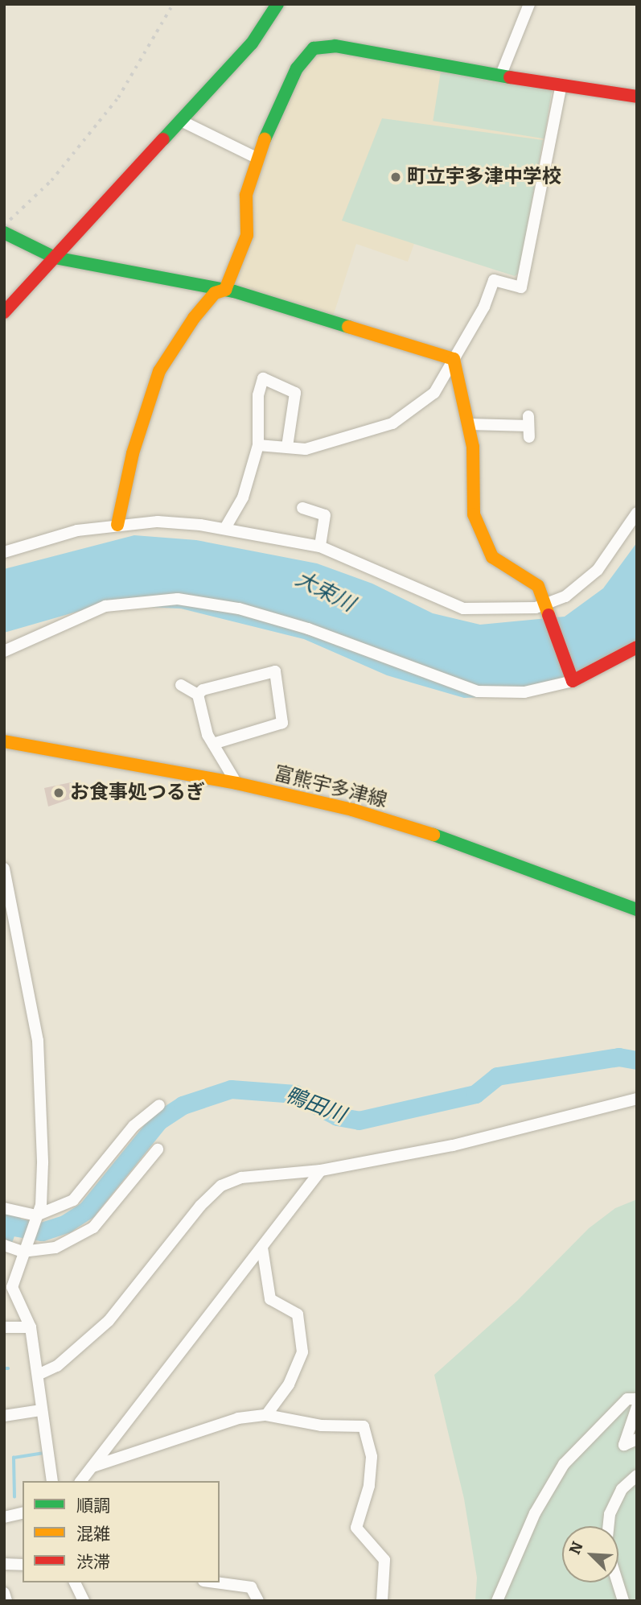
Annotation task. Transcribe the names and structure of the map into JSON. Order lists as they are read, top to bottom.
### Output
{
  "streets": {
    "street": ["富熊宇多津線"]
  },
  "water": ["大束川", "鴨田川"],
  "places": ["町立宇多津中学校", "お食事処つるぎ"],
  "legend": ["順調", "混雑", "渋滞"],
  "north": "top left"
}
